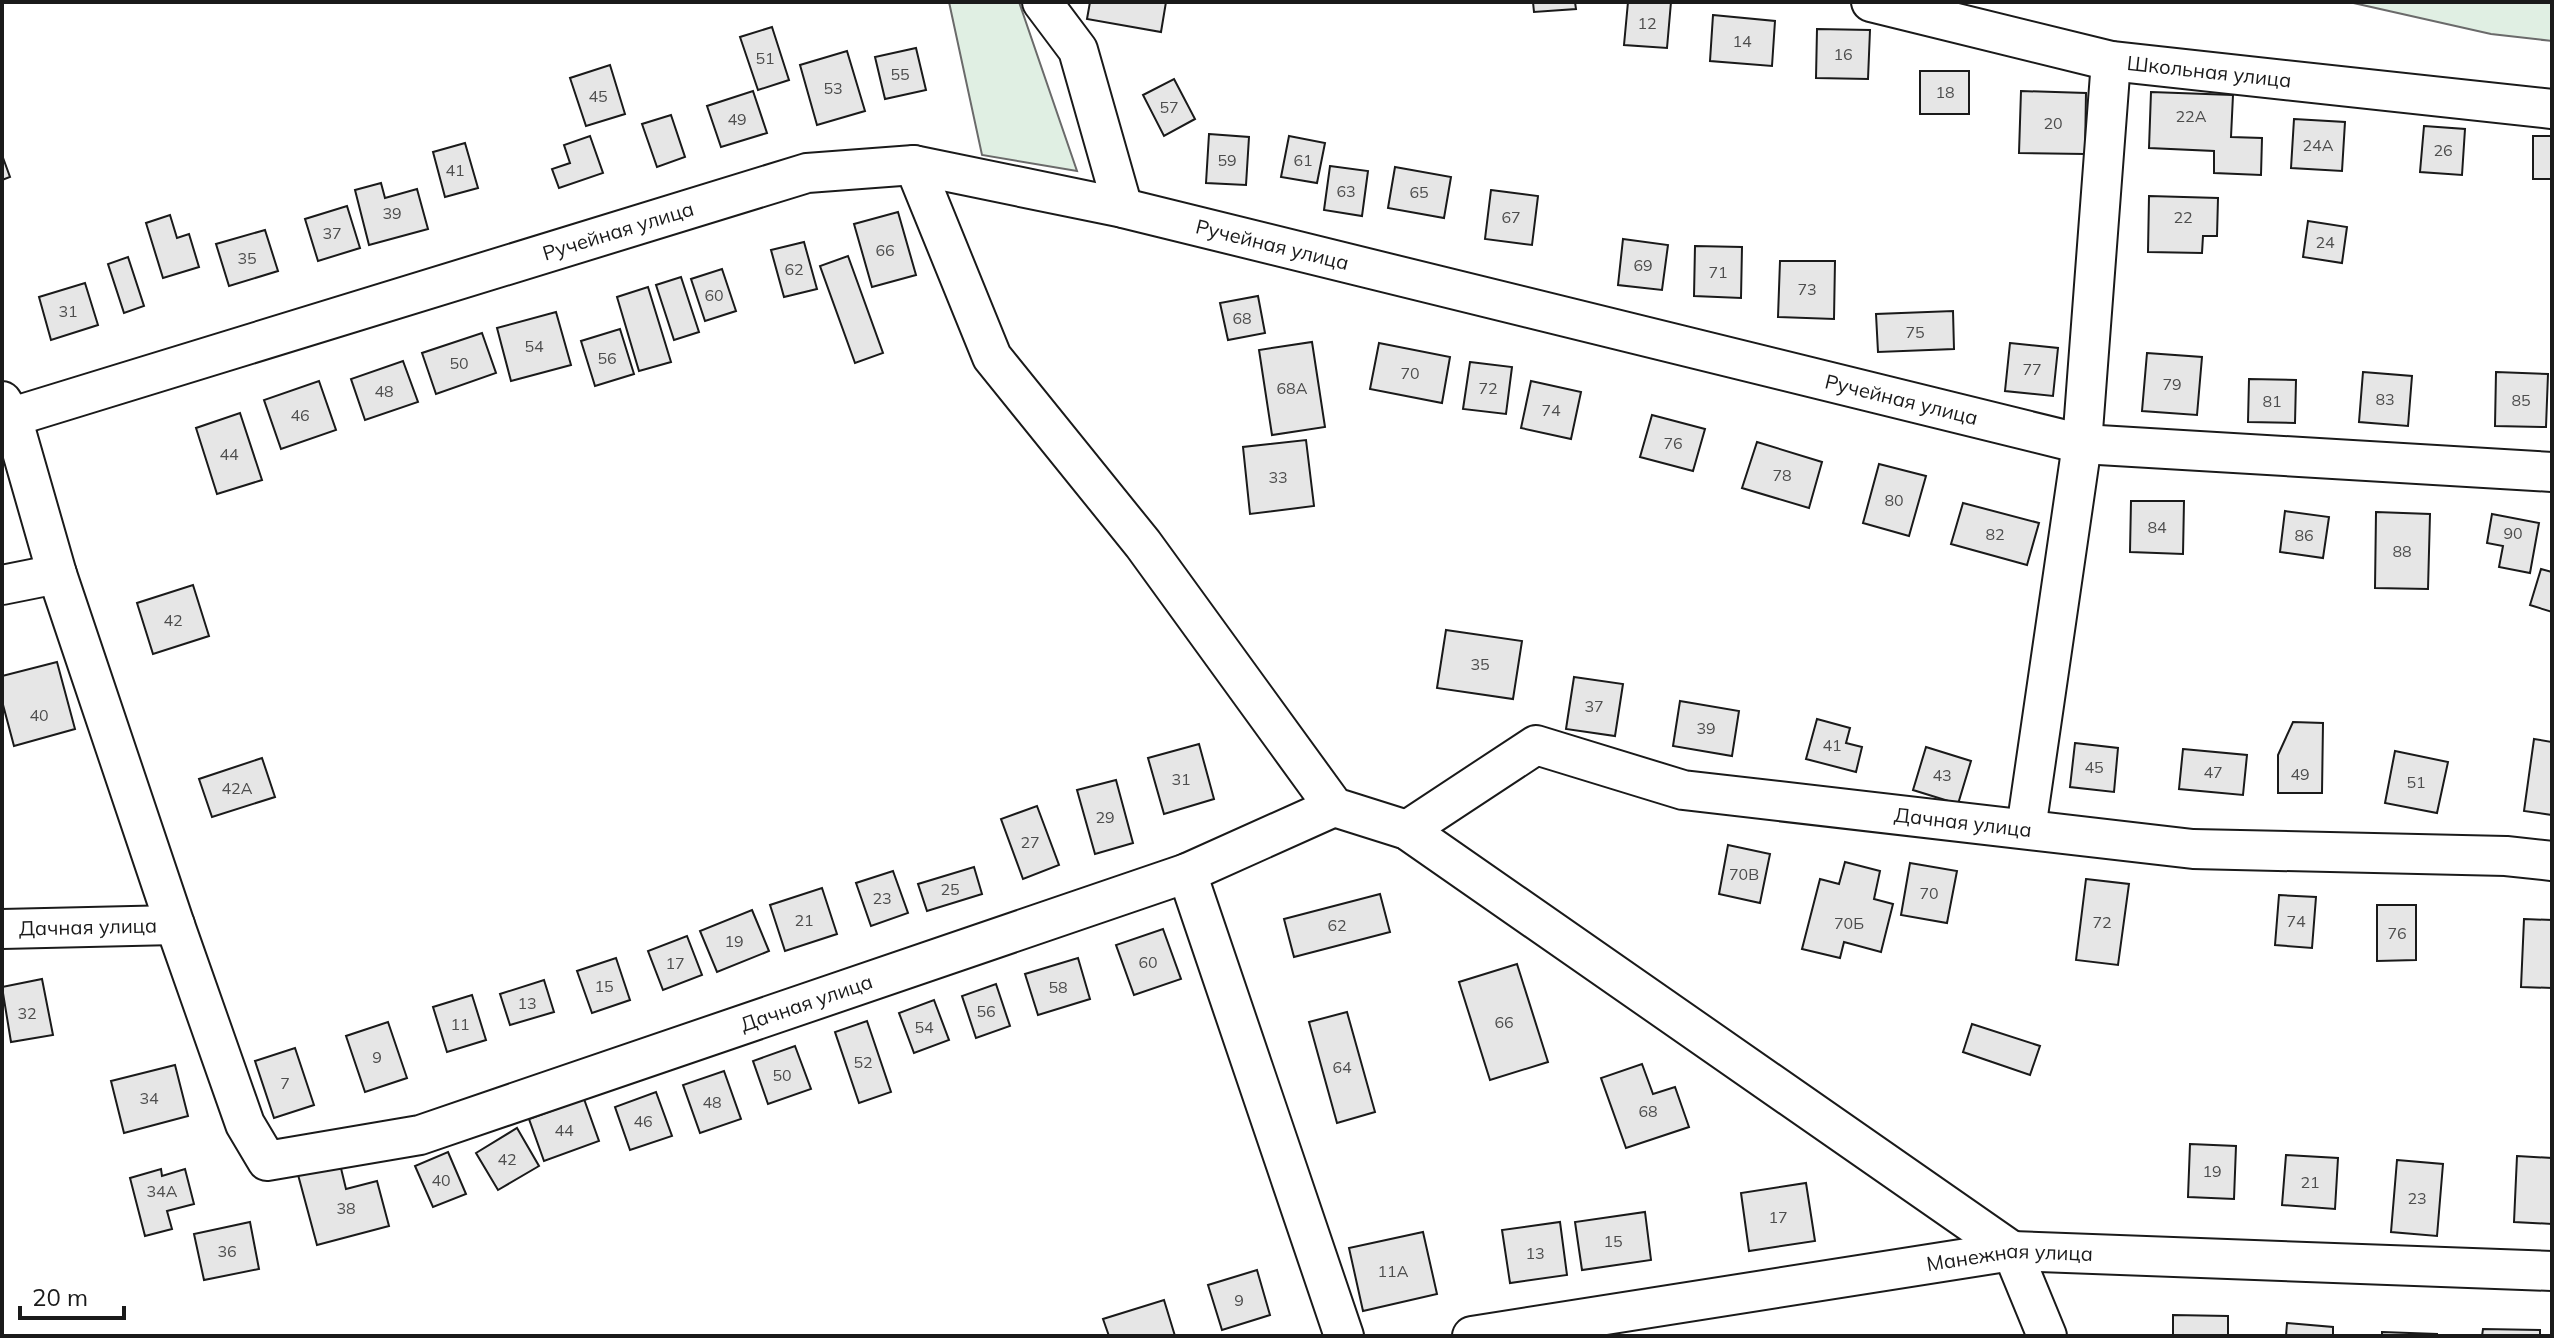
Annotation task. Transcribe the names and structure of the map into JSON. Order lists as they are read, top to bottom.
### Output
{
  "streets": {
    "street": [
      "Школьная улица",
      "Ручейная улица",
      "Дачная улица",
      "Манежная улица"
    ]
  },
  "house_numbers": [
    "12",
    "14",
    "16",
    "51",
    "55",
    "53",
    "18",
    "45",
    "57",
    "22А",
    "49",
    "20",
    "24А",
    "26",
    "59",
    "61",
    "41",
    "63",
    "65",
    "39",
    "67",
    "22",
    "37",
    "24",
    "66",
    "35",
    "69",
    "62",
    "71",
    "73",
    "60",
    "31",
    "68",
    "75",
    "54",
    "56",
    "50",
    "77",
    "70",
    "79",
    "68А",
    "72",
    "48",
    "83",
    "85",
    "81",
    "74",
    "46",
    "76",
    "44",
    "78",
    "33",
    "80",
    "84",
    "90",
    "82",
    "86",
    "88",
    "42",
    "35",
    "37",
    "40",
    "39",
    "41",
    "45",
    "47",
    "49",
    "43",
    "31",
    "51",
    "42А",
    "29",
    "27",
    "70В",
    "25",
    "70",
    "23",
    "21",
    "74",
    "72",
    "70Б",
    "62",
    "76",
    "19",
    "60",
    "17",
    "15",
    "58",
    "13",
    "56",
    "32",
    "66",
    "11",
    "54",
    "9",
    "52",
    "64",
    "50",
    "7",
    "34",
    "48",
    "68",
    "46",
    "44",
    "42",
    "19",
    "40",
    "21",
    "34А",
    "23",
    "38",
    "17",
    "15",
    "36",
    "13",
    "11А",
    "9"
  ],
  "scale_bar": "20 m"
}
